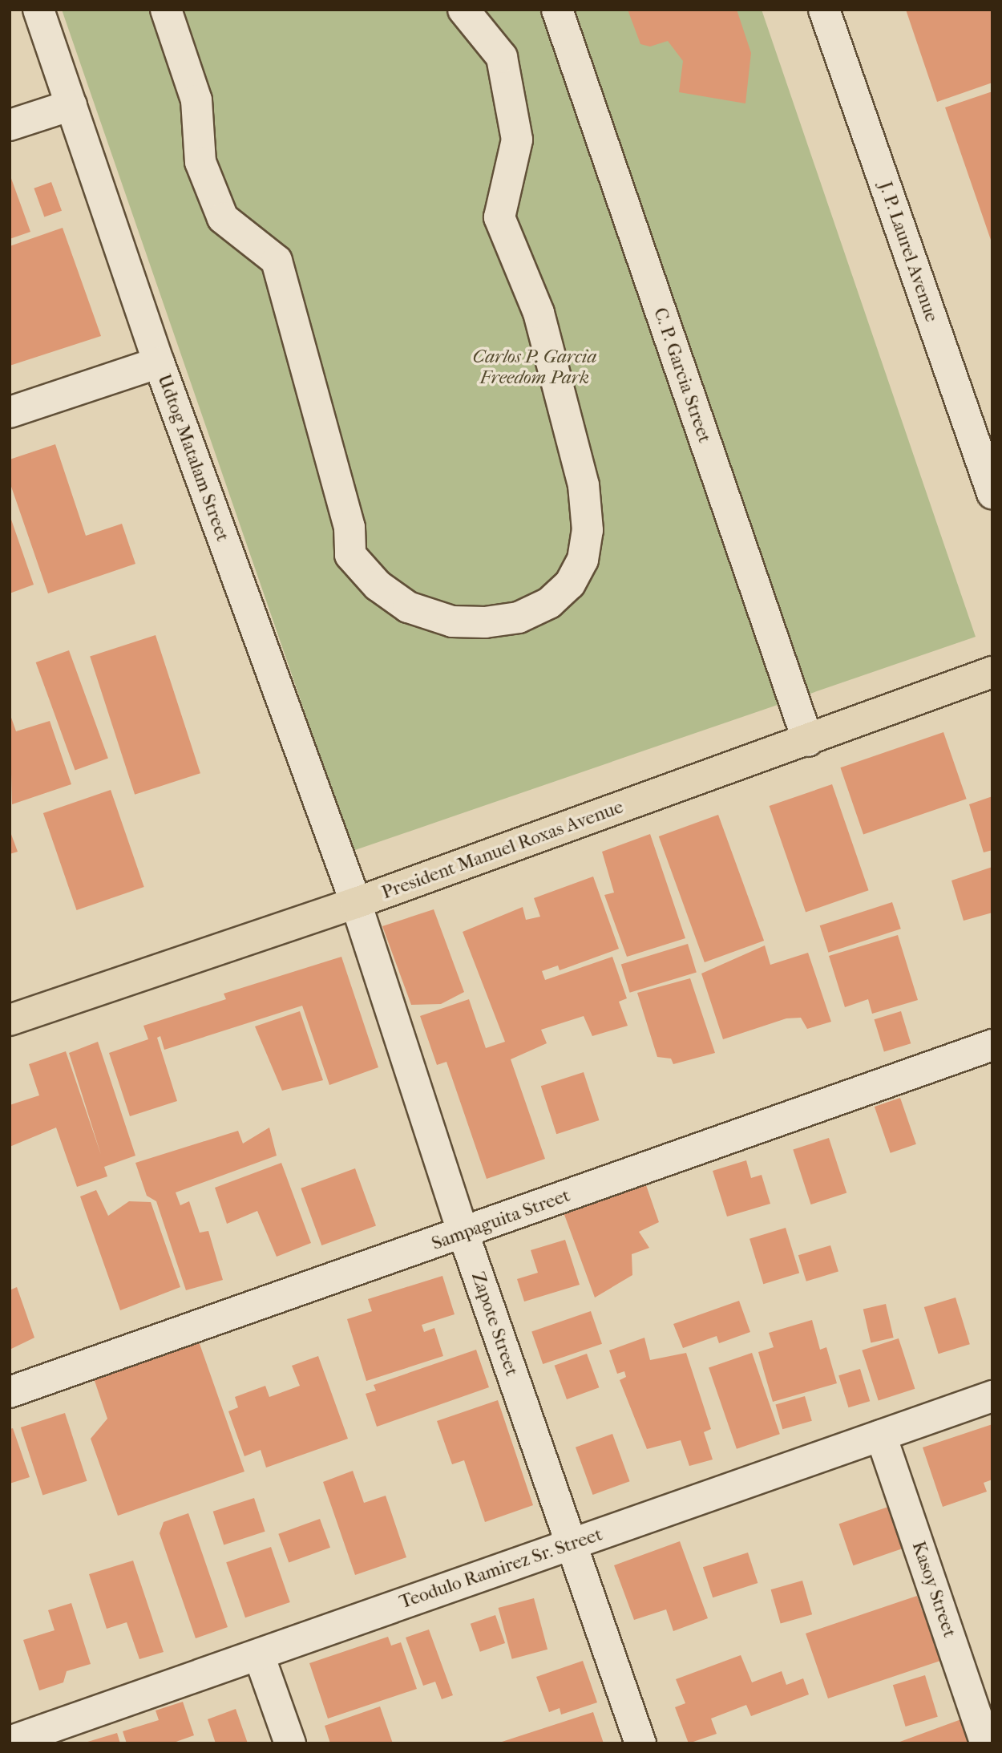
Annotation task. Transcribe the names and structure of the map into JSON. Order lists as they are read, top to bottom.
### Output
{
  "streets": {
    "main road": ["President Manuel Roxas Avenue"],
    "street": [
      "J. P. Laurel Avenue",
      "C. P. Garcia Street",
      "Udtog Matalam Street",
      "Sampaguita Street",
      "Zapote Street",
      "Teodulo Ramirez Sr. Street",
      "Kasoy Street"
    ]
  },
  "crossings": [
    ["C. P. Garcia Street", "President Manuel Roxas Avenue"],
    ["Udtog Matalam Street", "President Manuel Roxas Avenue"],
    ["Udtog Matalam Street", "Zapote Street"],
    ["President Manuel Roxas Avenue", "Zapote Street"],
    ["Sampaguita Street", "Zapote Street"],
    ["Zapote Street", "Teodulo Ramirez Sr. Street"],
    ["Teodulo Ramirez Sr. Street", "Kasoy Street"]
  ],
  "parks": ["Carlos P. Garcia Freedom Park"]
}
